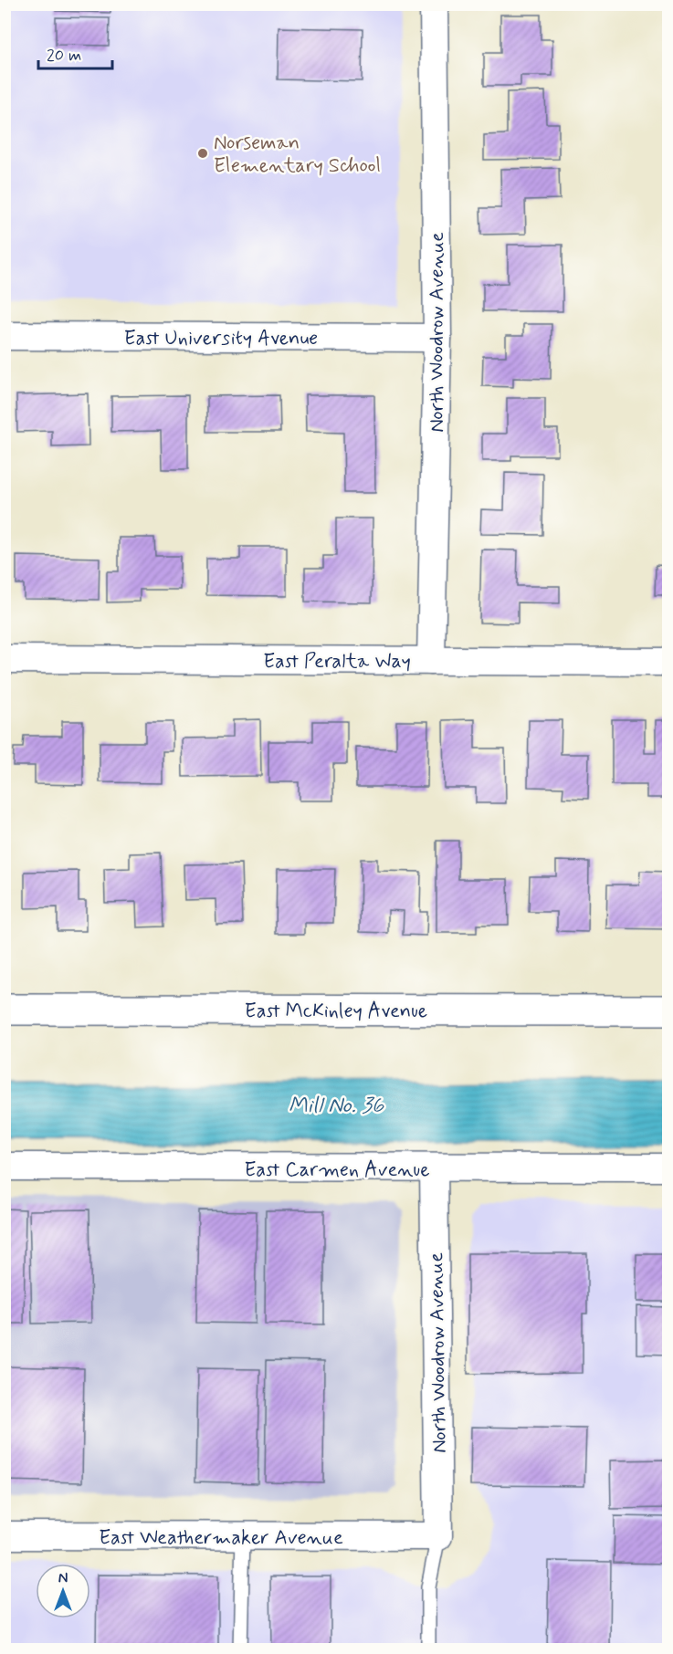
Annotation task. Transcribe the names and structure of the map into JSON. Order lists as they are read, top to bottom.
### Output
{
  "streets": {
    "main road": ["East McKinley Avenue"],
    "street": [
      "North Woodrow Avenue",
      "East University Avenue",
      "East Peralta Way",
      "East Carmen Avenue",
      "East Weathermaker Avenue"
    ]
  },
  "crossings": [
    ["North Woodrow Avenue", "East University Avenue"],
    ["North Woodrow Avenue", "East Peralta Way"],
    ["North Woodrow Avenue", "East Carmen Avenue"],
    ["North Woodrow Avenue", "East Weathermaker Avenue"]
  ],
  "water": ["Mill No. 36"],
  "places": ["Norseman Elementary School"],
  "scale_bar": "20 m",
  "north": "top"
}
